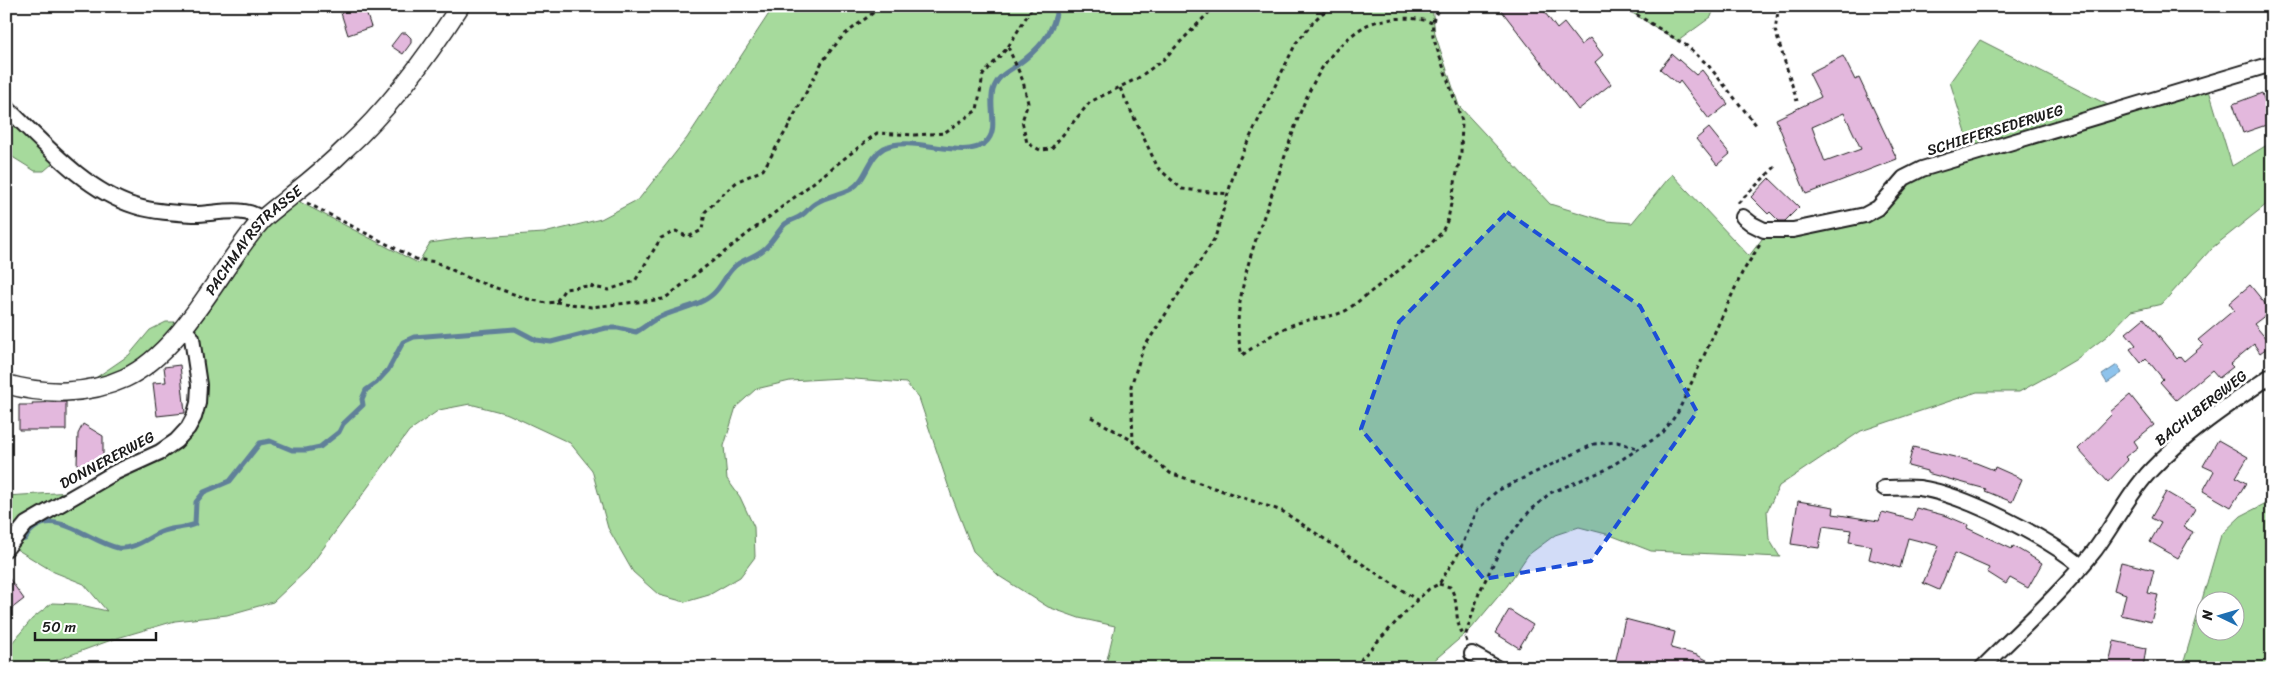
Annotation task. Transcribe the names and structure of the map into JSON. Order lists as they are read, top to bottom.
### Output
{
  "streets": {
    "street": [
      "SCHIEFERSEDERWEG",
      "PACHMAYRSTRASSE",
      "BACHLBERGWEG",
      "DONNERERWEG"
    ]
  },
  "crossings": [
    ["PACHMAYRSTRASSE", "DONNERERWEG"]
  ],
  "scale_bar": "50 m",
  "north": "left"
}
